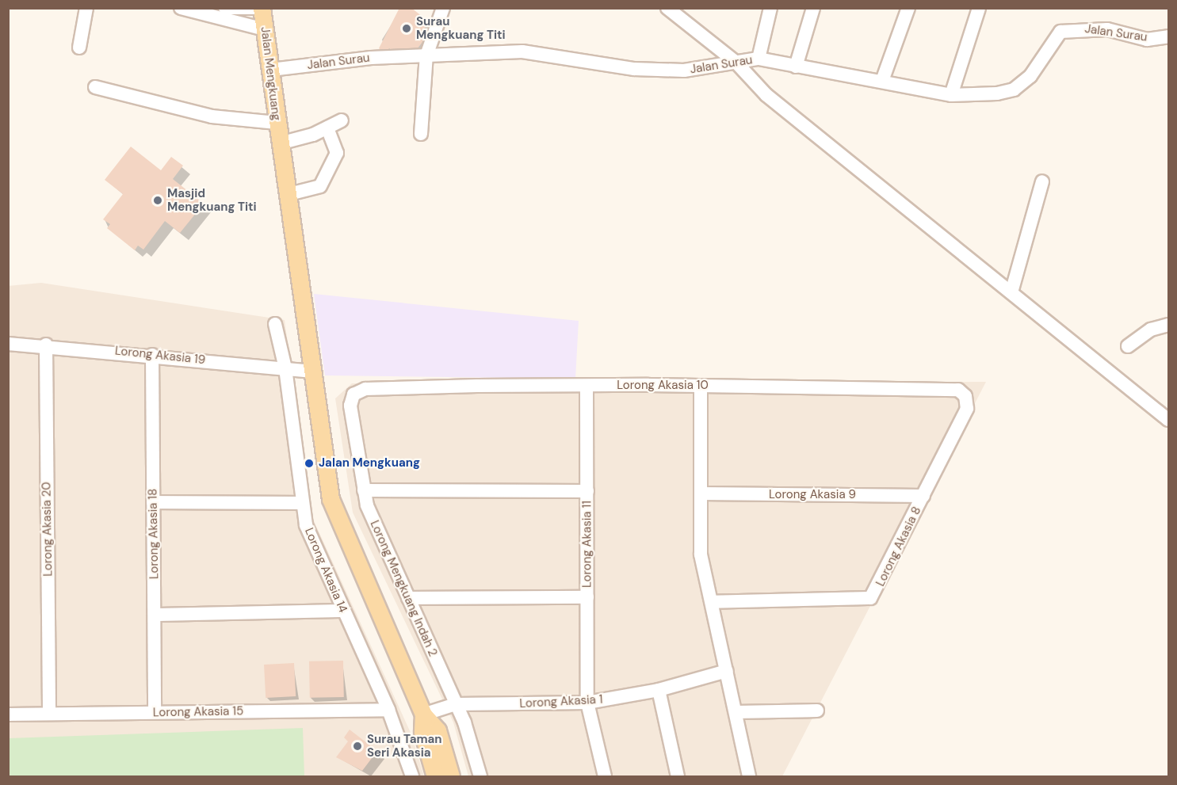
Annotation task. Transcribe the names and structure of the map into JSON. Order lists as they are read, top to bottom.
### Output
{
  "streets": {
    "main road": ["Jalan Mengkuang"],
    "street": [
      "Jalan Surau",
      "Lorong Akasia 19",
      "Lorong Akasia 10",
      "Lorong Akasia 9",
      "Lorong Akasia 20",
      "Lorong Akasia 18",
      "Lorong Akasia 11",
      "Lorong Akasia 8",
      "Lorong Akasia 14",
      "Lorong Mengkuang Indah 2",
      "Lorong Akasia 1",
      "Lorong Akasia 15"
    ]
  },
  "crossings": [
    ["Jalan Surau", "Jalan Mengkuang"],
    ["Jalan Mengkuang", "Lorong Akasia 19"],
    ["Jalan Mengkuang", "Lorong Akasia 1"],
    ["Lorong Akasia 19", "Lorong Akasia 20"],
    ["Lorong Akasia 19", "Lorong Akasia 18"],
    ["Lorong Akasia 19", "Lorong Akasia 14"],
    ["Lorong Akasia 10", "Lorong Akasia 11"],
    ["Lorong Akasia 10", "Lorong Akasia 8"],
    ["Lorong Akasia 10", "Lorong Mengkuang Indah 2"],
    ["Lorong Akasia 9", "Lorong Akasia 8"],
    ["Lorong Akasia 20", "Lorong Akasia 15"],
    ["Lorong Akasia 18", "Lorong Akasia 15"],
    ["Lorong Akasia 11", "Lorong Akasia 1"],
    ["Lorong Akasia 14", "Lorong Akasia 15"],
    ["Lorong Mengkuang Indah 2", "Lorong Akasia 1"]
  ],
  "places": [
    "Surau Mengkuang Titi",
    "Masjid Mengkuang Titi",
    "Jalan Mengkuang",
    "Surau Taman Seri Akasia"
  ]
}
